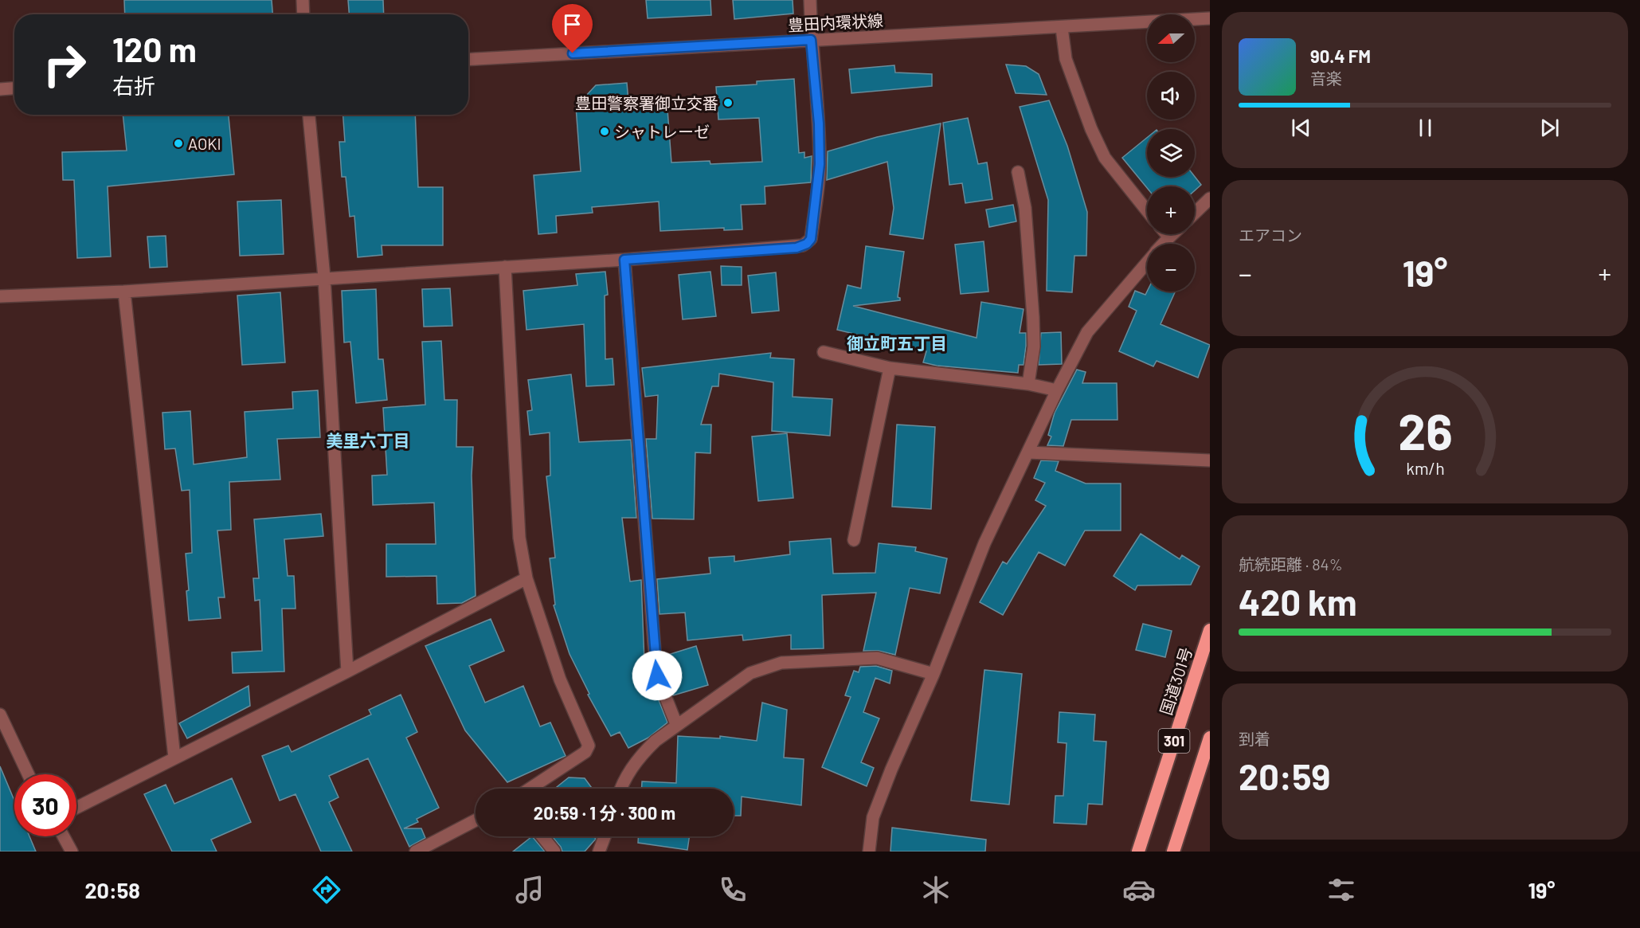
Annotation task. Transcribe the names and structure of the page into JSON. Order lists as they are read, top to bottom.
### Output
{
  "streets": {
    "highway": ["国道301号", "301"],
    "street": ["豊田内環状線"]
  },
  "districts": ["御立町五丁目", "美里六丁目"],
  "places": ["豊田警察署御立交番", "シャトレーゼ", "AOKI"],
  "north": "left",
  "page": {
    "map_buttons": ["+", "−"],
    "turn": ["120 m", "右折"],
    "song": ["90.4 FM", "音楽"],
    "tile": [
      "エアコン",
      ["航続距離 · 84%", "420 km"],
      ["到着", "20:59"]
    ],
    "heat": ["−", "19°", "+"],
    "limit": "30",
    "trip": "20:59 · 1 分 · 300 m",
    "tabs": ["20:58", "19°"],
    "gauge": ["26", "km/h"]
  }
}
